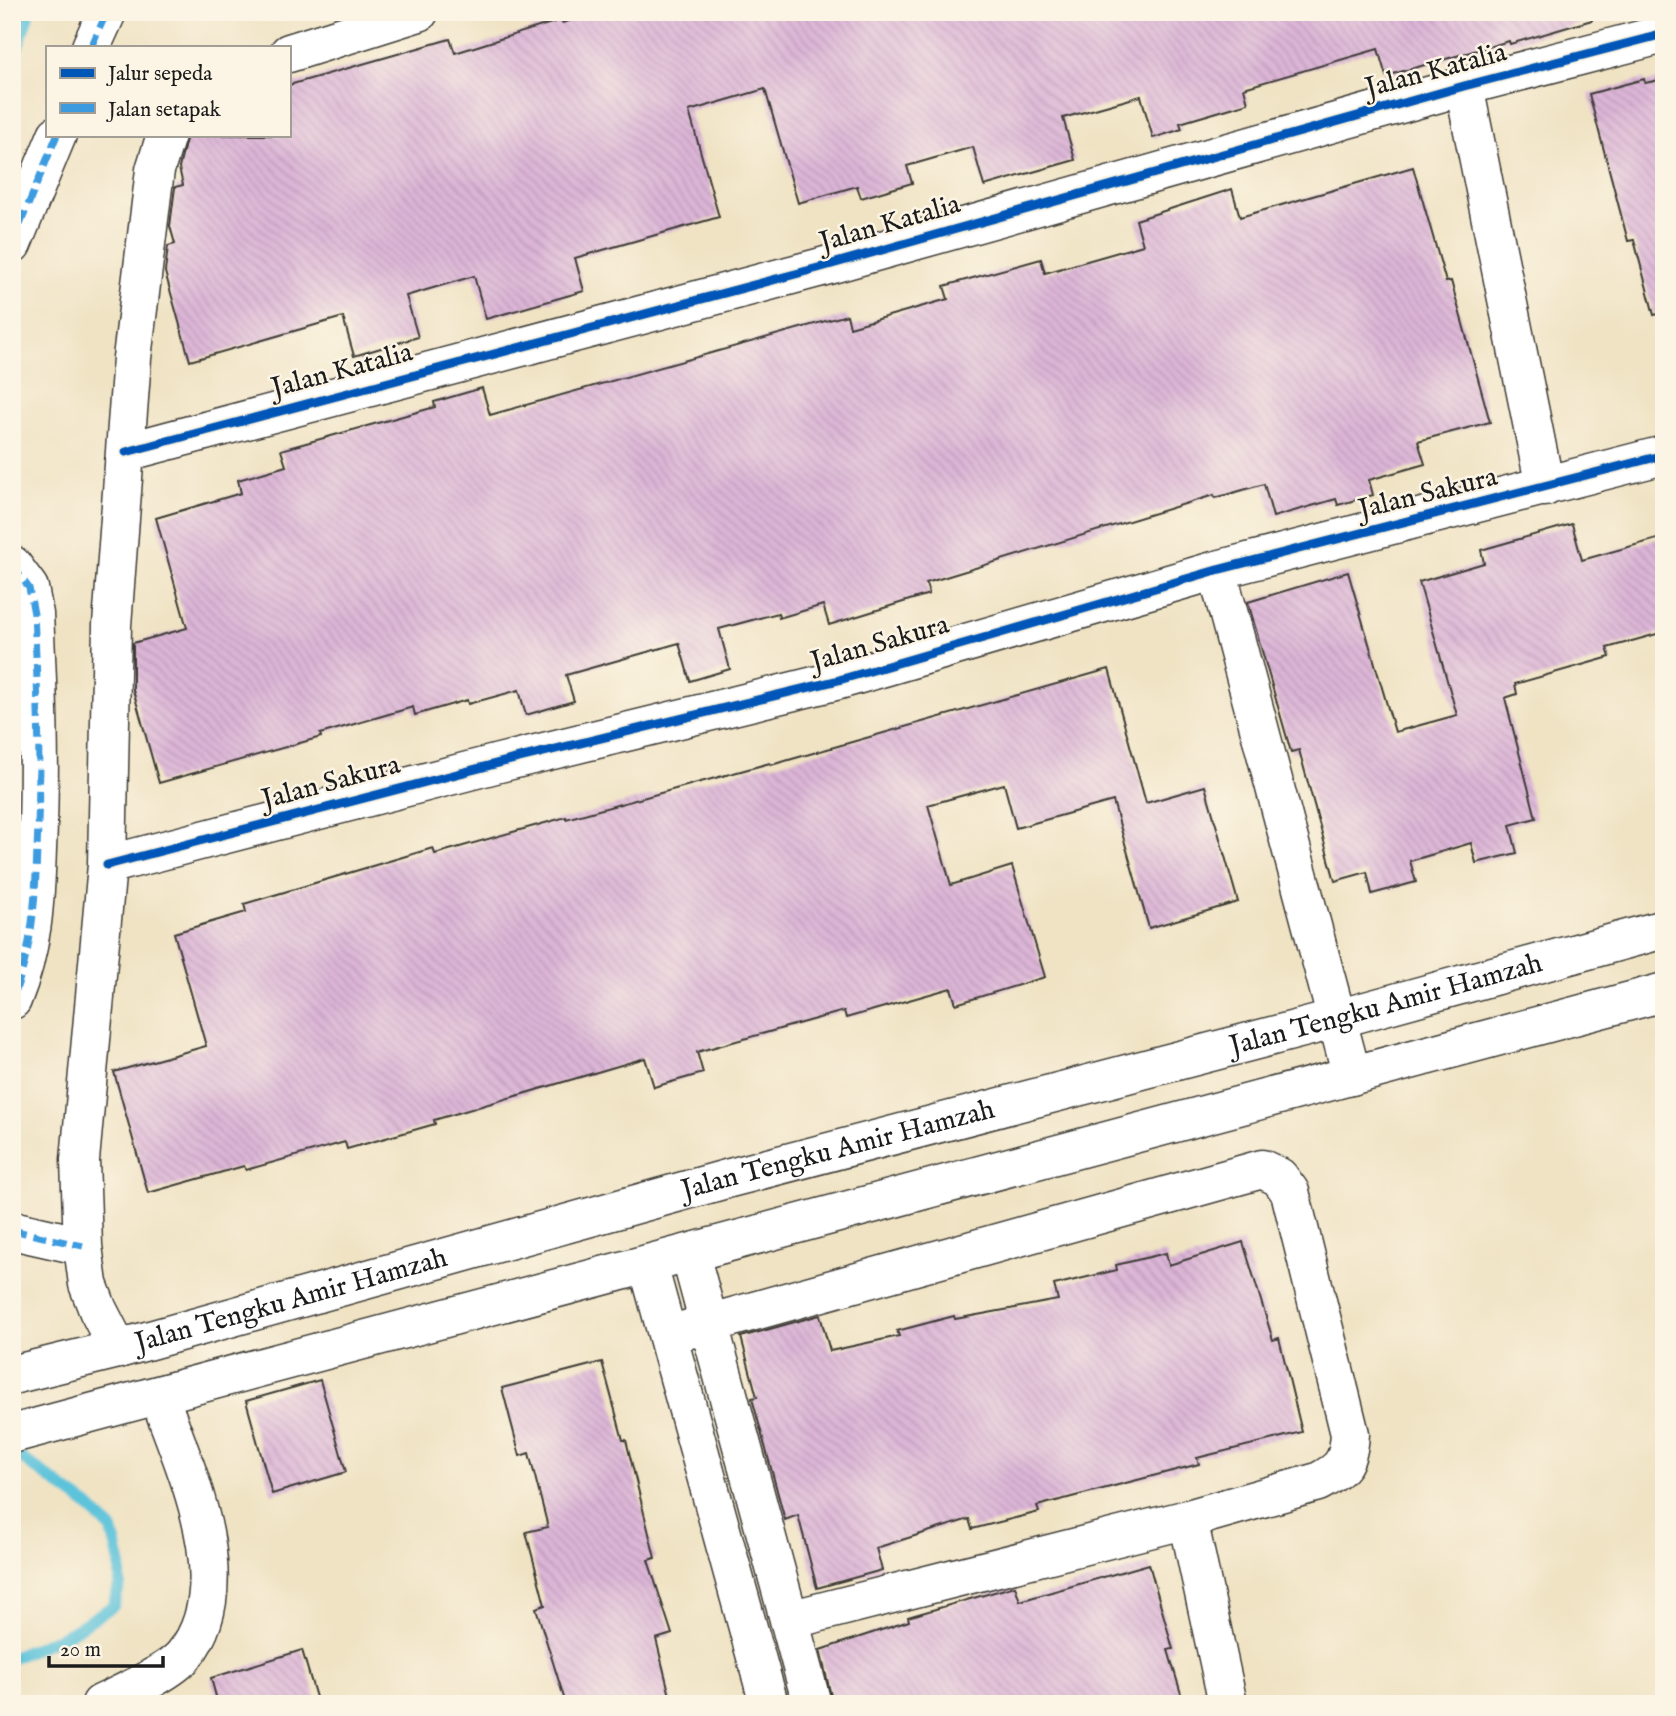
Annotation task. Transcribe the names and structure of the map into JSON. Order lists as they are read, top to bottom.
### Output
{
  "streets": {
    "street": ["Jalan Katalia", "Jalan Sakura", "Jalan Tengku Amir Hamzah"]
  },
  "legend": ["Jalur sepeda", "Jalan setapak"],
  "scale_bar": "20 m"
}
